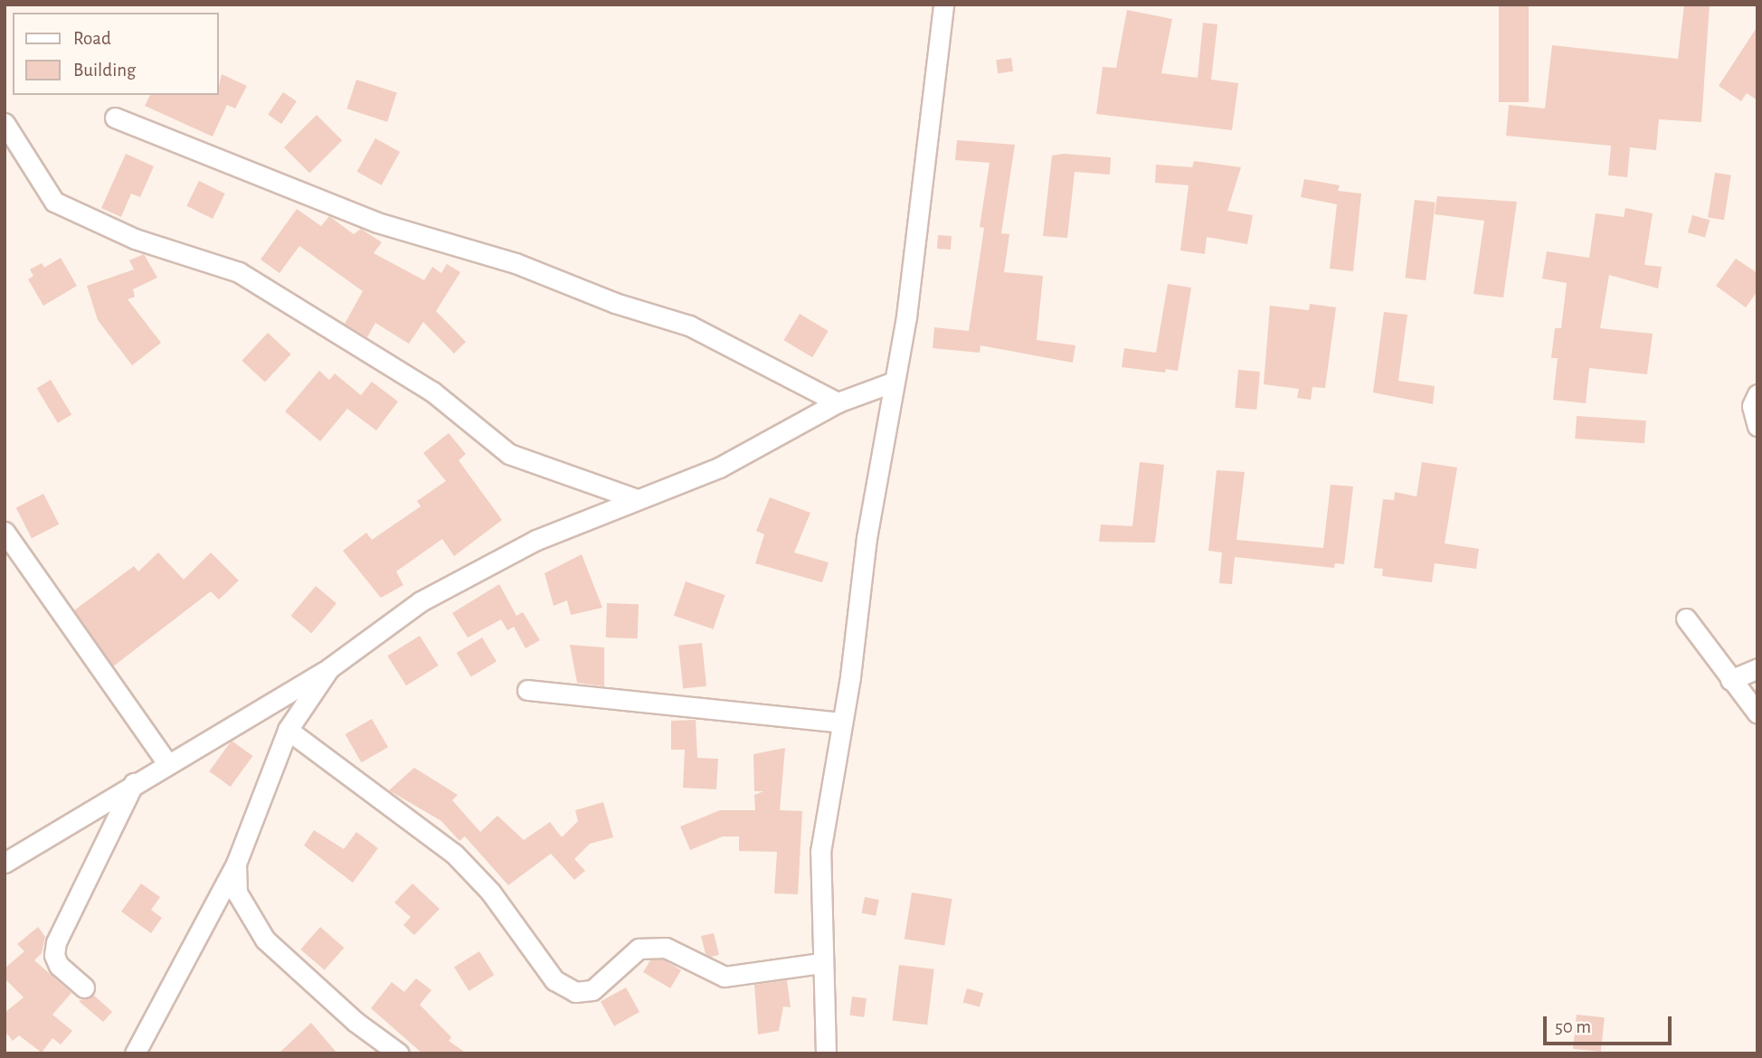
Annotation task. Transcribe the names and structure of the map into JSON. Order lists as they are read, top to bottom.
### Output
{
  "legend": ["Road", "Building"],
  "scale_bar": "50 m"
}
